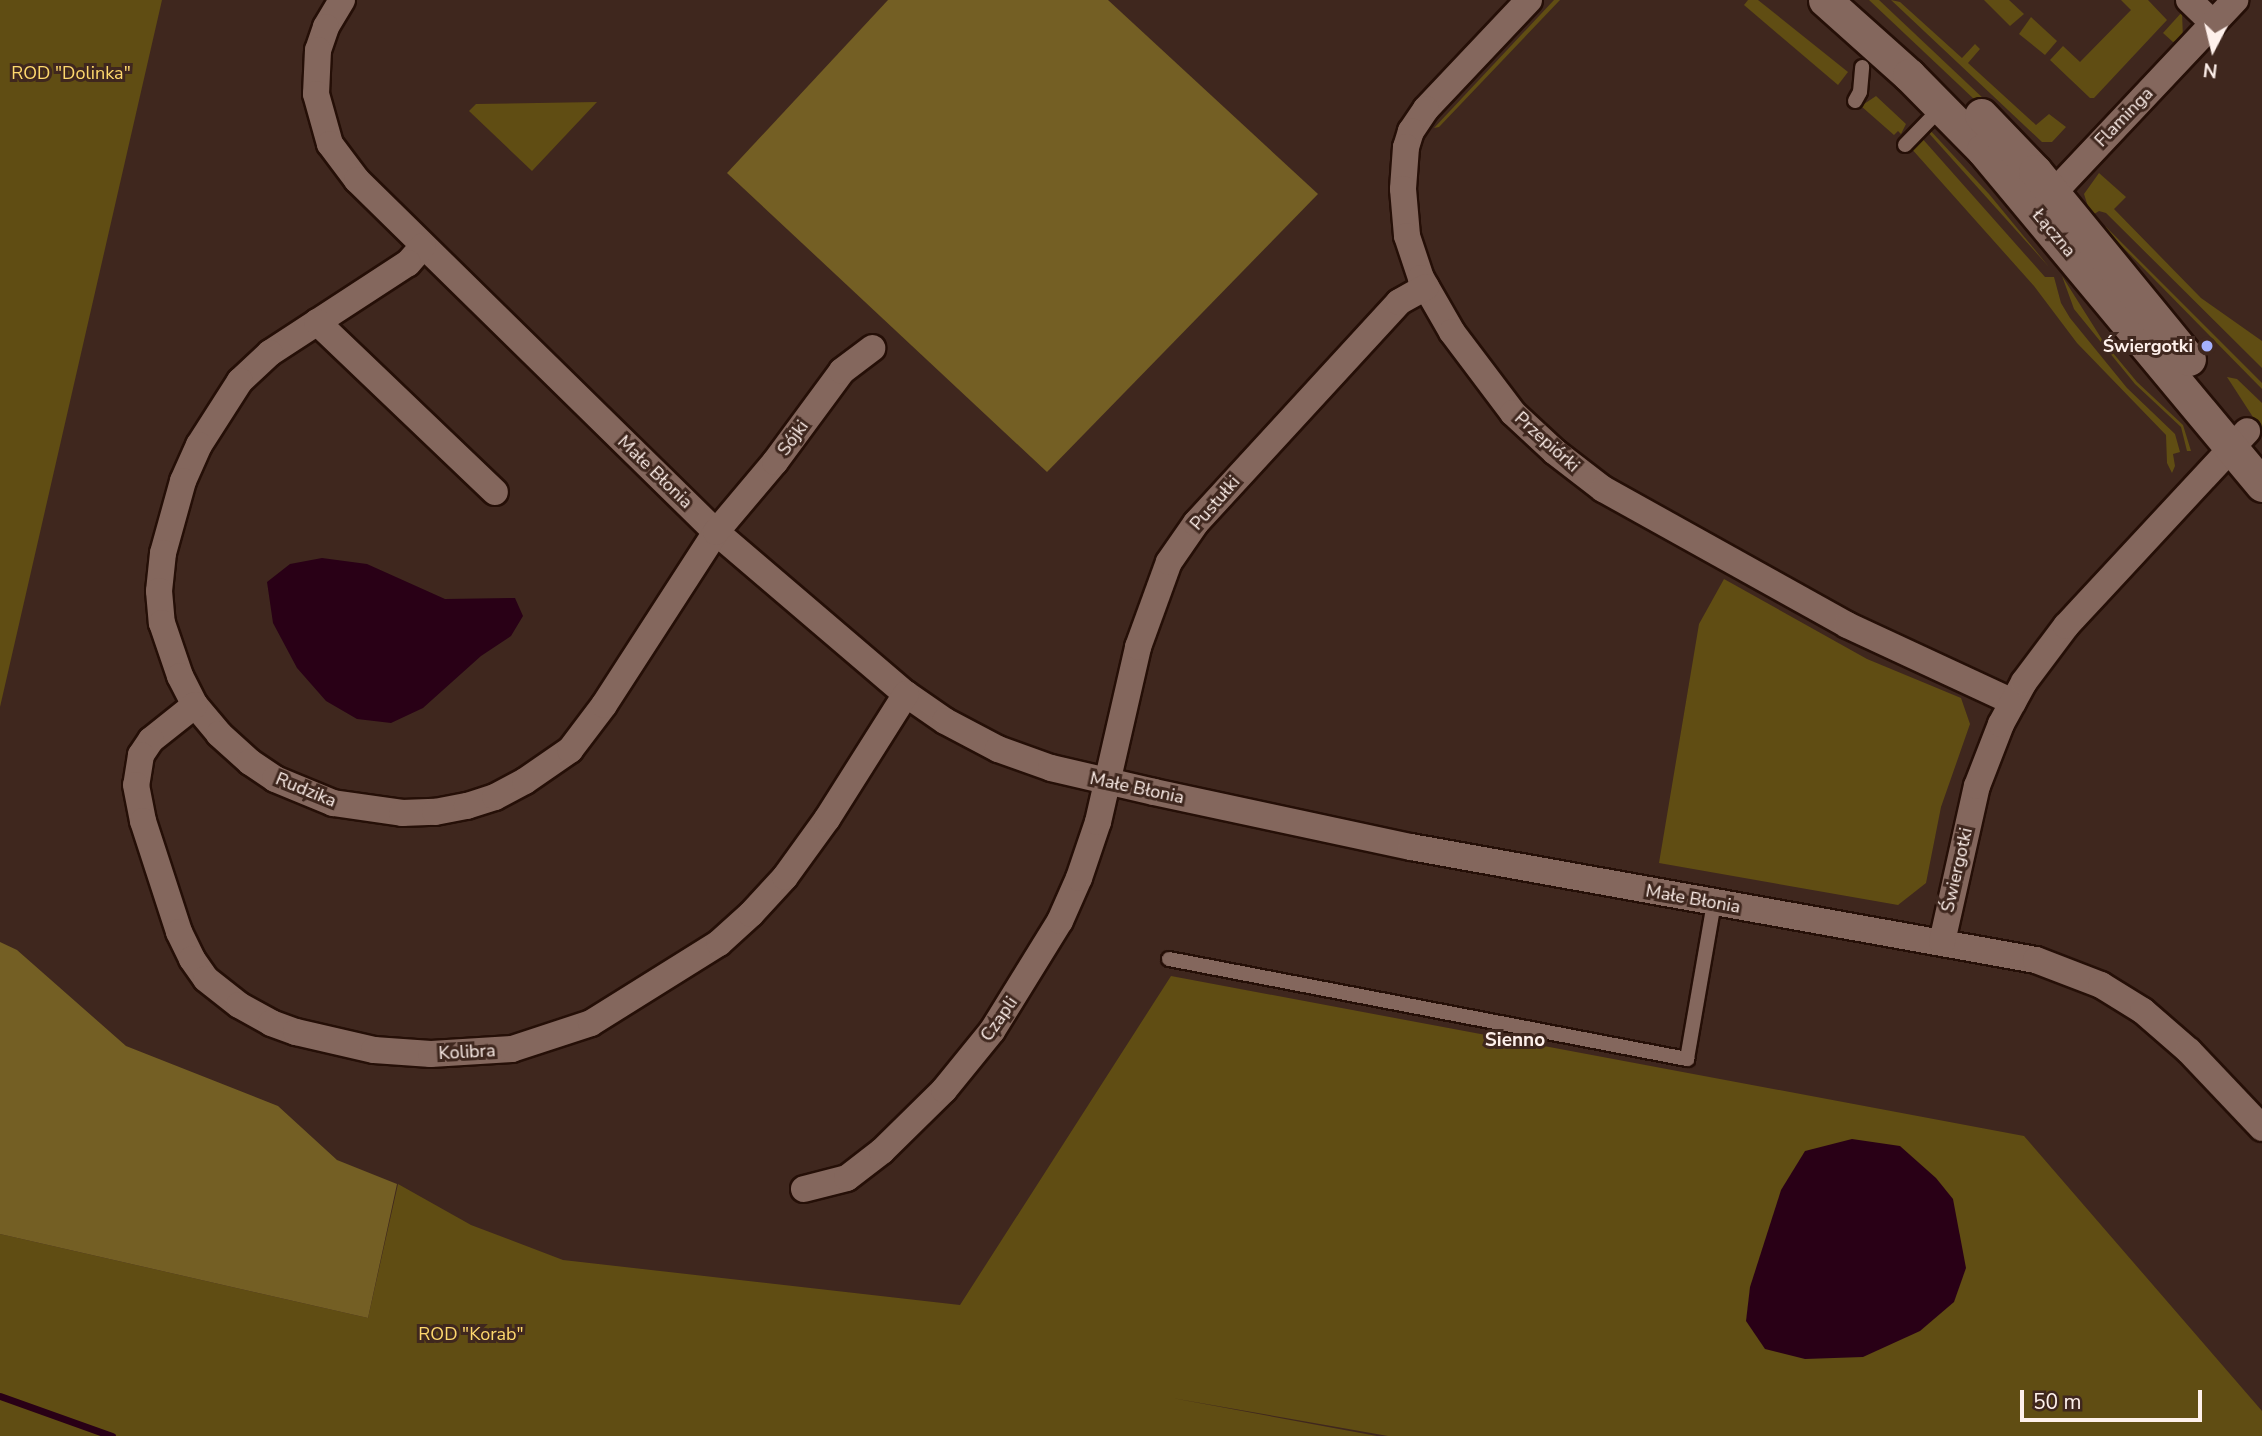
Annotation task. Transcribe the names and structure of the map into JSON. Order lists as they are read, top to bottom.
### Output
{
  "streets": {
    "street": [
      "Flaminga",
      "Łączna",
      "Sójki",
      "Przepiórki",
      "Małe Błonia",
      "Pustułki",
      "Rudzika",
      "Świergotki",
      "Czapli",
      "Kolibra"
    ]
  },
  "crossings": [
    ["Flaminga", "Łączna"],
    ["Łączna", "Świergotki"],
    ["Sójki", "Małe Błonia"],
    ["Sójki", "Rudzika"],
    ["Przepiórki", "Pustułki"],
    ["Przepiórki", "Świergotki"],
    ["Małe Błonia", "Pustułki"],
    ["Małe Błonia", "Rudzika"],
    ["Małe Błonia", "Świergotki"],
    ["Małe Błonia", "Czapli"],
    ["Małe Błonia", "Kolibra"],
    ["Pustułki", "Czapli"],
    ["Rudzika", "Kolibra"]
  ],
  "districts": ["Sienno"],
  "parks": ["ROD \"Dolinka\"", "ROD \"Korab\""],
  "places": ["Świergotki"],
  "scale_bar": "50 m",
  "north": "bottom"
}
